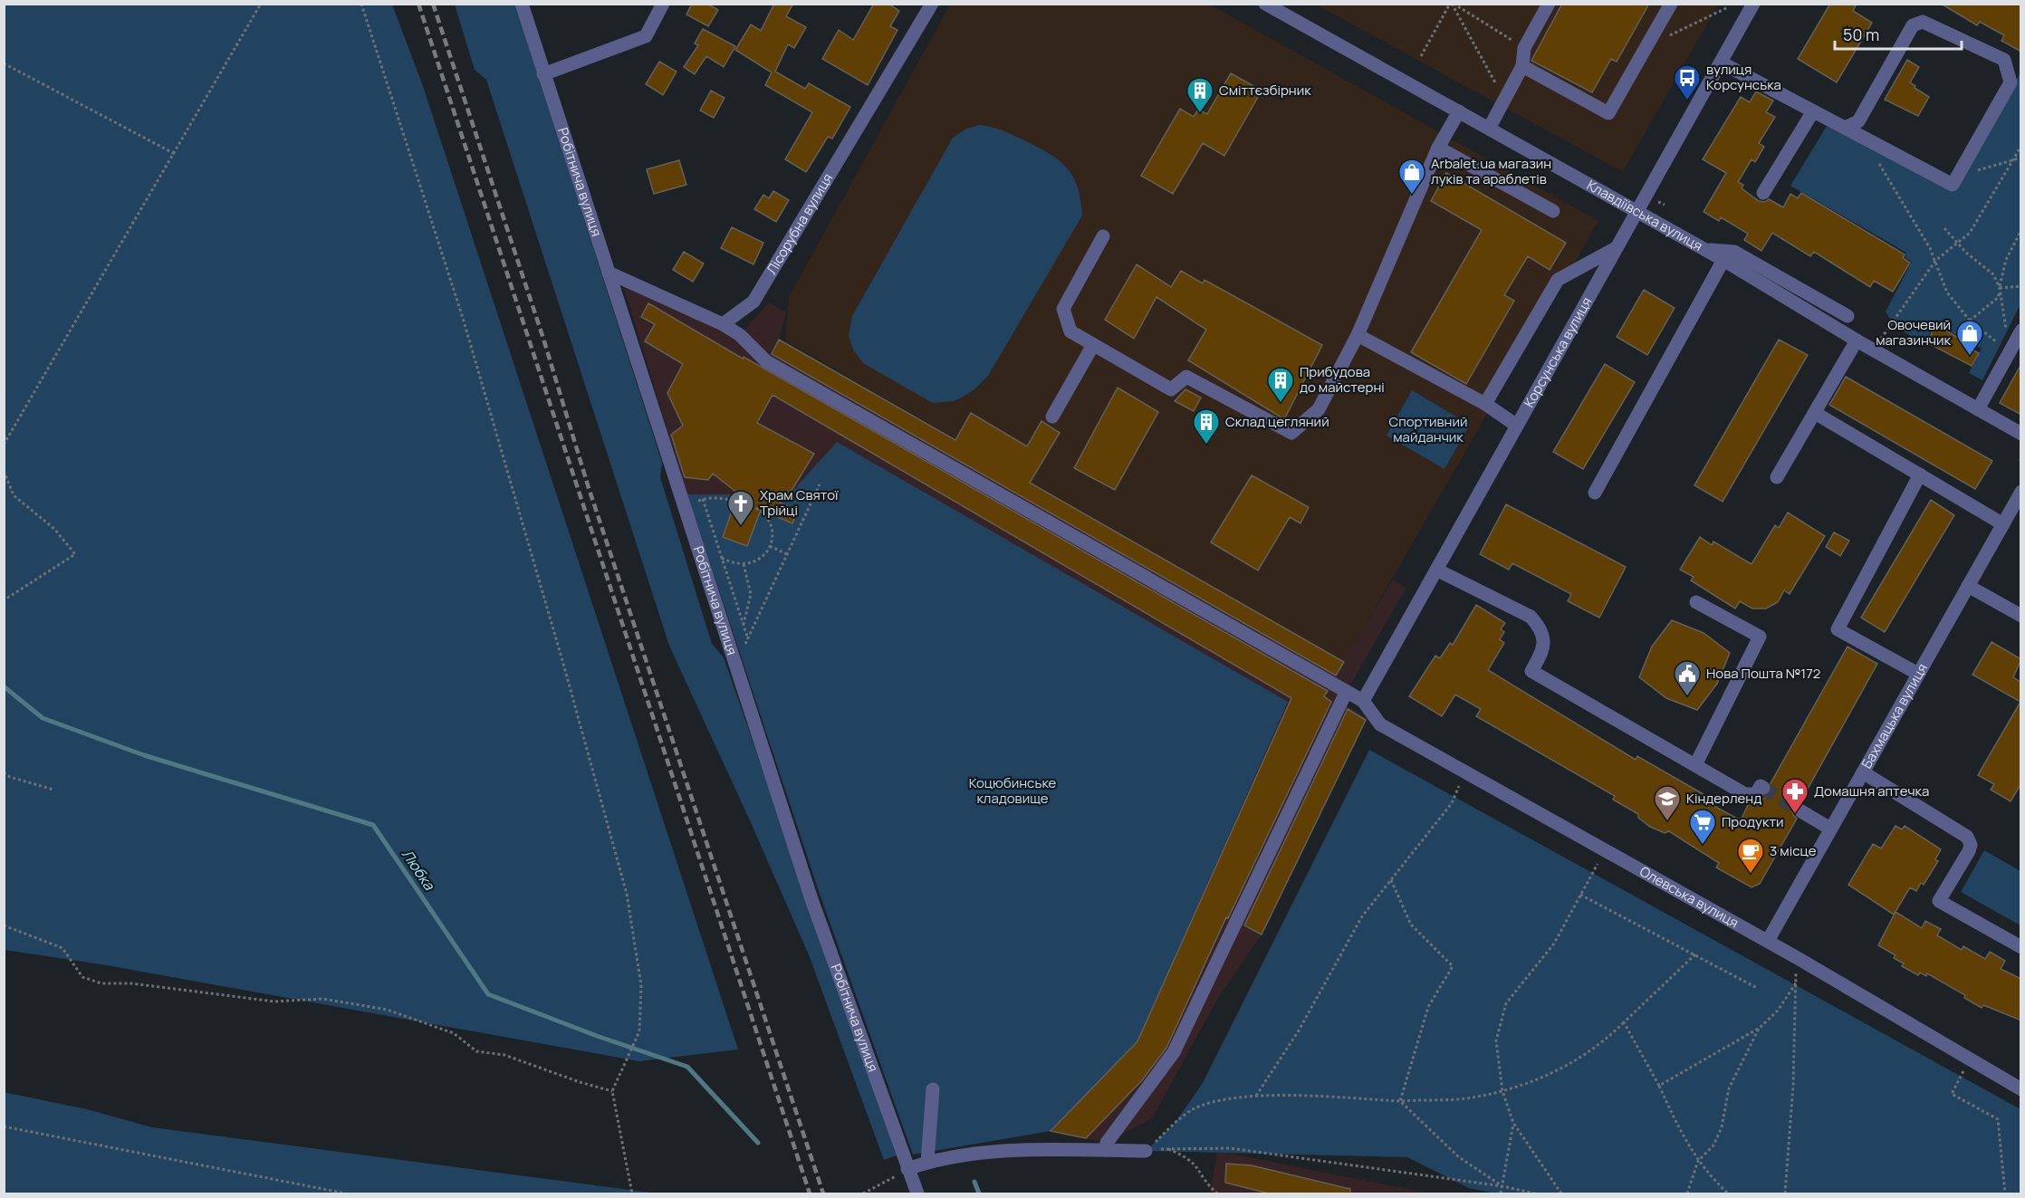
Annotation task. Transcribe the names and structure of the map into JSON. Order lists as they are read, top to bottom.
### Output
{
  "streets": {
    "street": [
      "Робітнича вулиця",
      "Клавдіївська вулиця",
      "Лісорубна вулиця",
      "Корсунська вулиця",
      "Бахмацька вулиця",
      "Олевська вулиця"
    ]
  },
  "crossings": [
    ["Клавдіївська вулиця", "Корсунська вулиця"],
    ["Корсунська вулиця", "Олевська вулиця"],
    ["Бахмацька вулиця", "Олевська вулиця"]
  ],
  "water": ["Любка"],
  "parks": ["Спортивний майданчик", "Коцюбинське кладовище"],
  "places": {
    "bus stop": ["вулиця Корсунська"],
    "building": ["Сміттєзбірник", "Прибудова до майстерні", "Склад цегляний"],
    "shop": ["Arbalet.ua магазин луків та араблетів", "Овочевий магазинчик"],
    "church": ["Храм Святої Трійці"],
    "public building": ["Нова Пошта №172"],
    "pharmacy": ["Домашня аптечка"],
    "school or university": ["Кіндерленд"],
    "supermarket": ["Продукти"],
    "cafe": ["3 місце"]
  },
  "scale_bar": "50 m"
}
